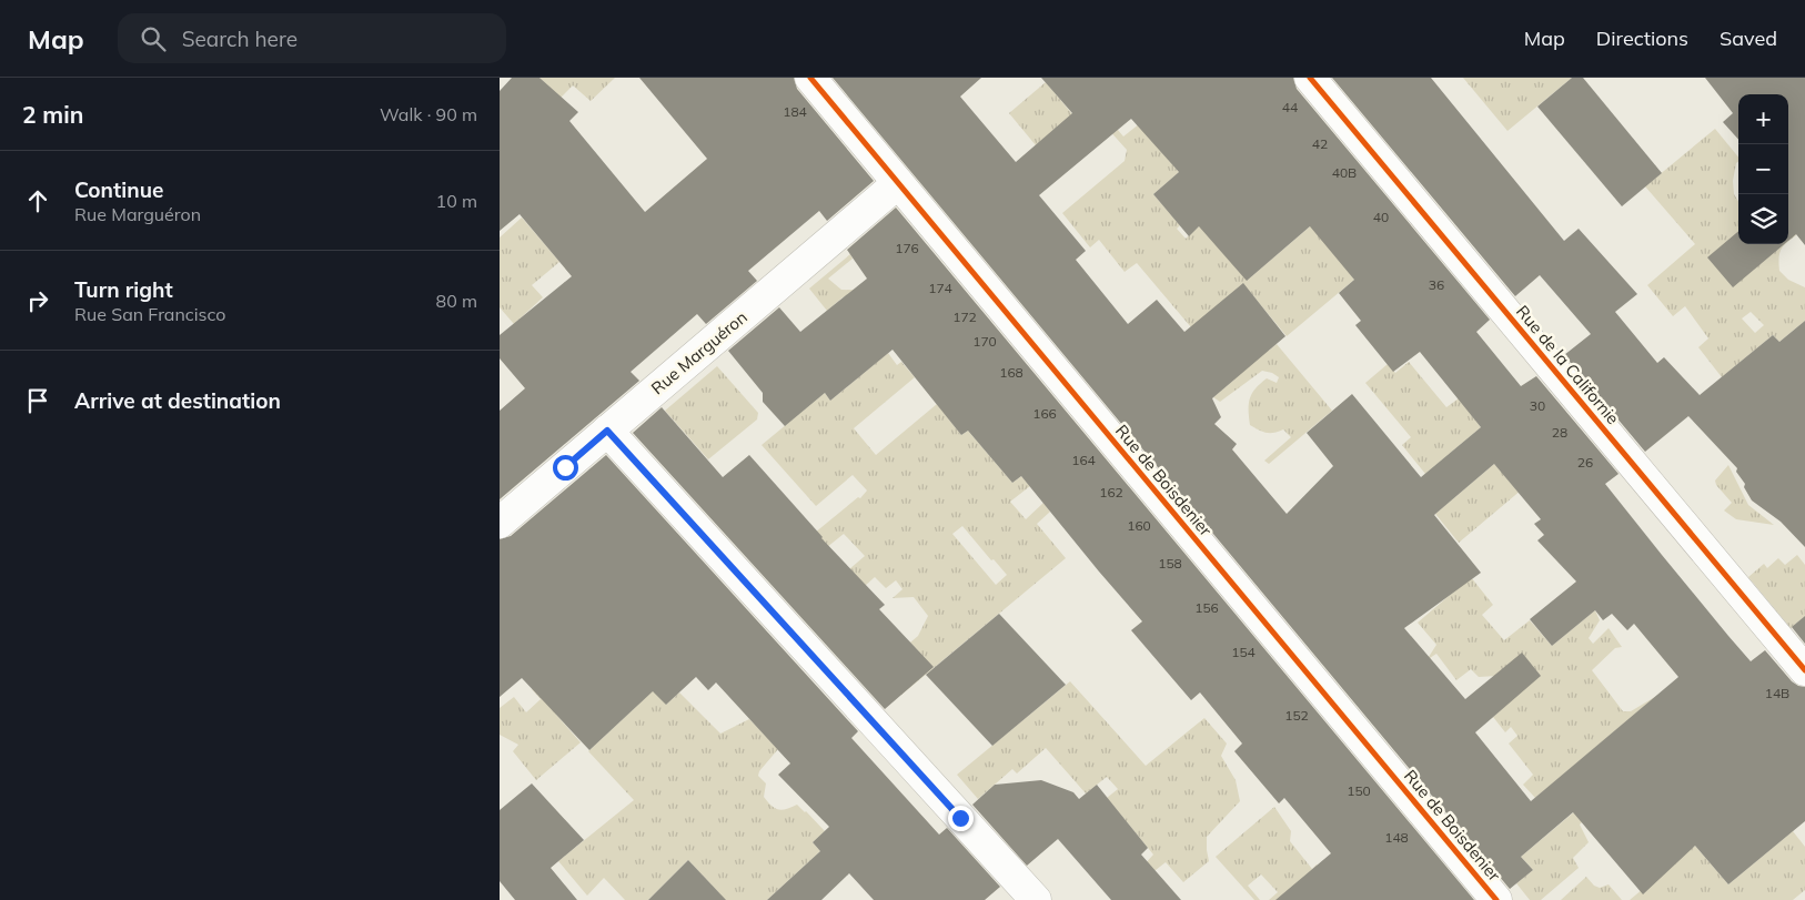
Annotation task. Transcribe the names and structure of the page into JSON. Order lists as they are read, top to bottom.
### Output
{
  "streets": {
    "street": ["Rue Marguéron", "Rue de la Californie", "Rue de Boisdenier"]
  },
  "crossings": [
    ["Rue Marguéron", "Rue de Boisdenier"]
  ],
  "house_numbers": [
    "44",
    "184",
    "42",
    "40B",
    "40",
    "176",
    "36",
    "174",
    "172",
    "170",
    "168",
    "30",
    "166",
    "28",
    "164",
    "26",
    "162",
    "160",
    "158",
    "156",
    "154",
    "14B",
    "152",
    "150",
    "148"
  ],
  "page": {
    "header": "Map",
    "search": "Search here",
    "nav": ["Map", "Directions", "Saved"],
    "heading": ["2 min", "Walk · 90 m"],
    "map_buttons": ["+", "−"],
    "list": [
      ["Continue", "Rue Marguéron", "10 m"],
      ["Turn right", "Rue San Francisco", "80 m"],
      "Arrive at destination"
    ]
  }
}
